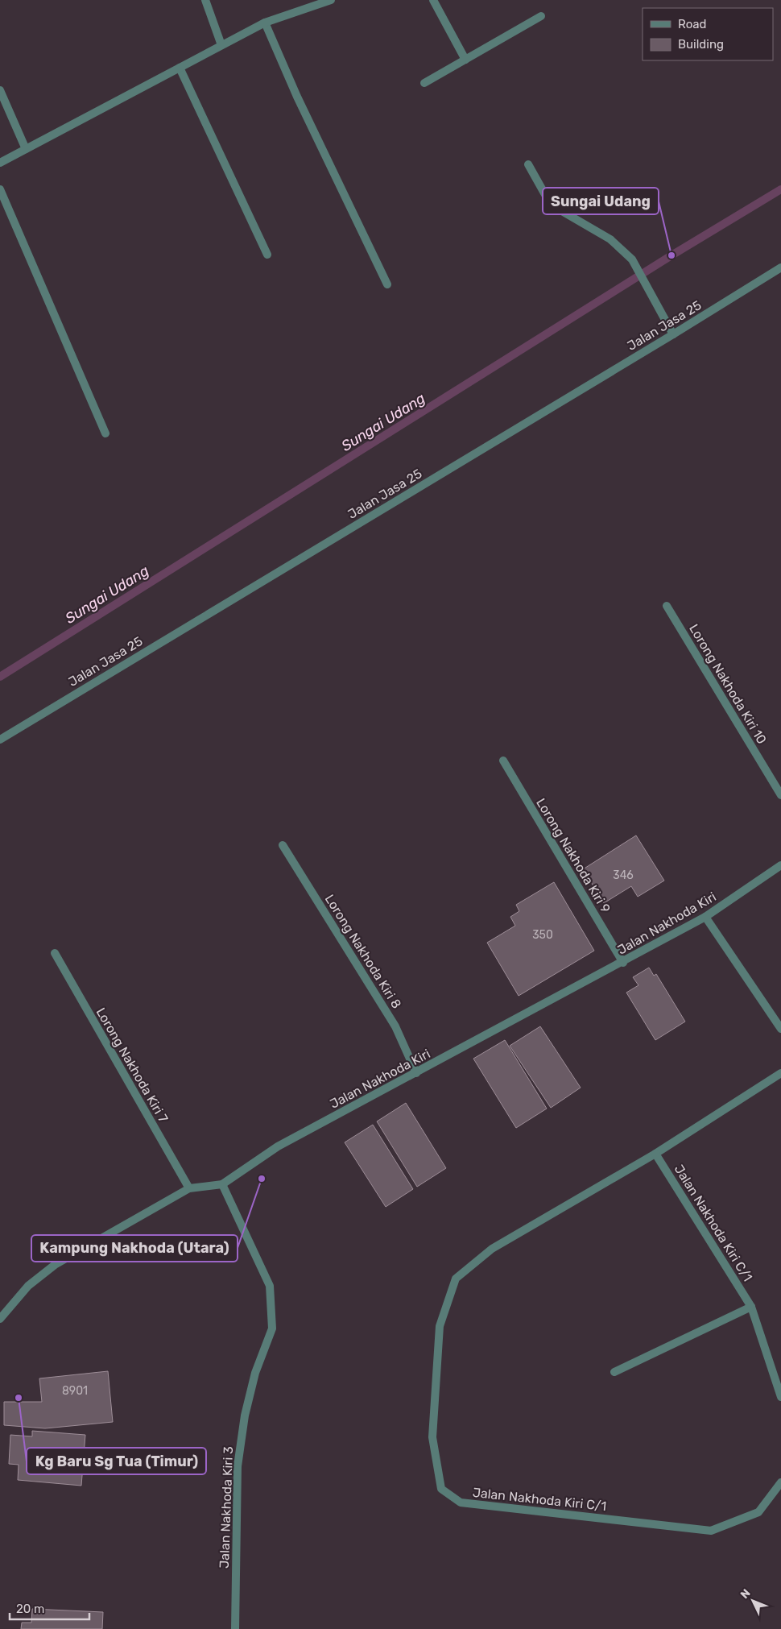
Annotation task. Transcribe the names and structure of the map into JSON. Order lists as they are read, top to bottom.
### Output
{
  "streets": {
    "street": [
      "Jalan Jasa 25",
      "Lorong Nakhoda Kiri 10",
      "Lorong Nakhoda Kiri 9",
      "Jalan Nakhoda Kiri",
      "Lorong Nakhoda Kiri 8",
      "Lorong Nakhoda Kiri 7",
      "Jalan Nakhoda Kiri C/1",
      "Jalan Nakhoda Kiri 3"
    ]
  },
  "crossings": [
    ["Lorong Nakhoda Kiri 9", "Jalan Nakhoda Kiri"],
    ["Jalan Nakhoda Kiri", "Lorong Nakhoda Kiri 8"],
    ["Jalan Nakhoda Kiri", "Lorong Nakhoda Kiri 7"],
    ["Jalan Nakhoda Kiri", "Jalan Nakhoda Kiri 3"]
  ],
  "water": ["Sungai Udang"],
  "places": ["Sungai Udang", "Kampung Nakhoda (Utara)", "Kg Baru Sg Tua (Timur)"],
  "house_numbers": ["346", "350", "8901"],
  "legend": ["Road", "Building"],
  "scale_bar": "20 m",
  "north": "top left"
}
